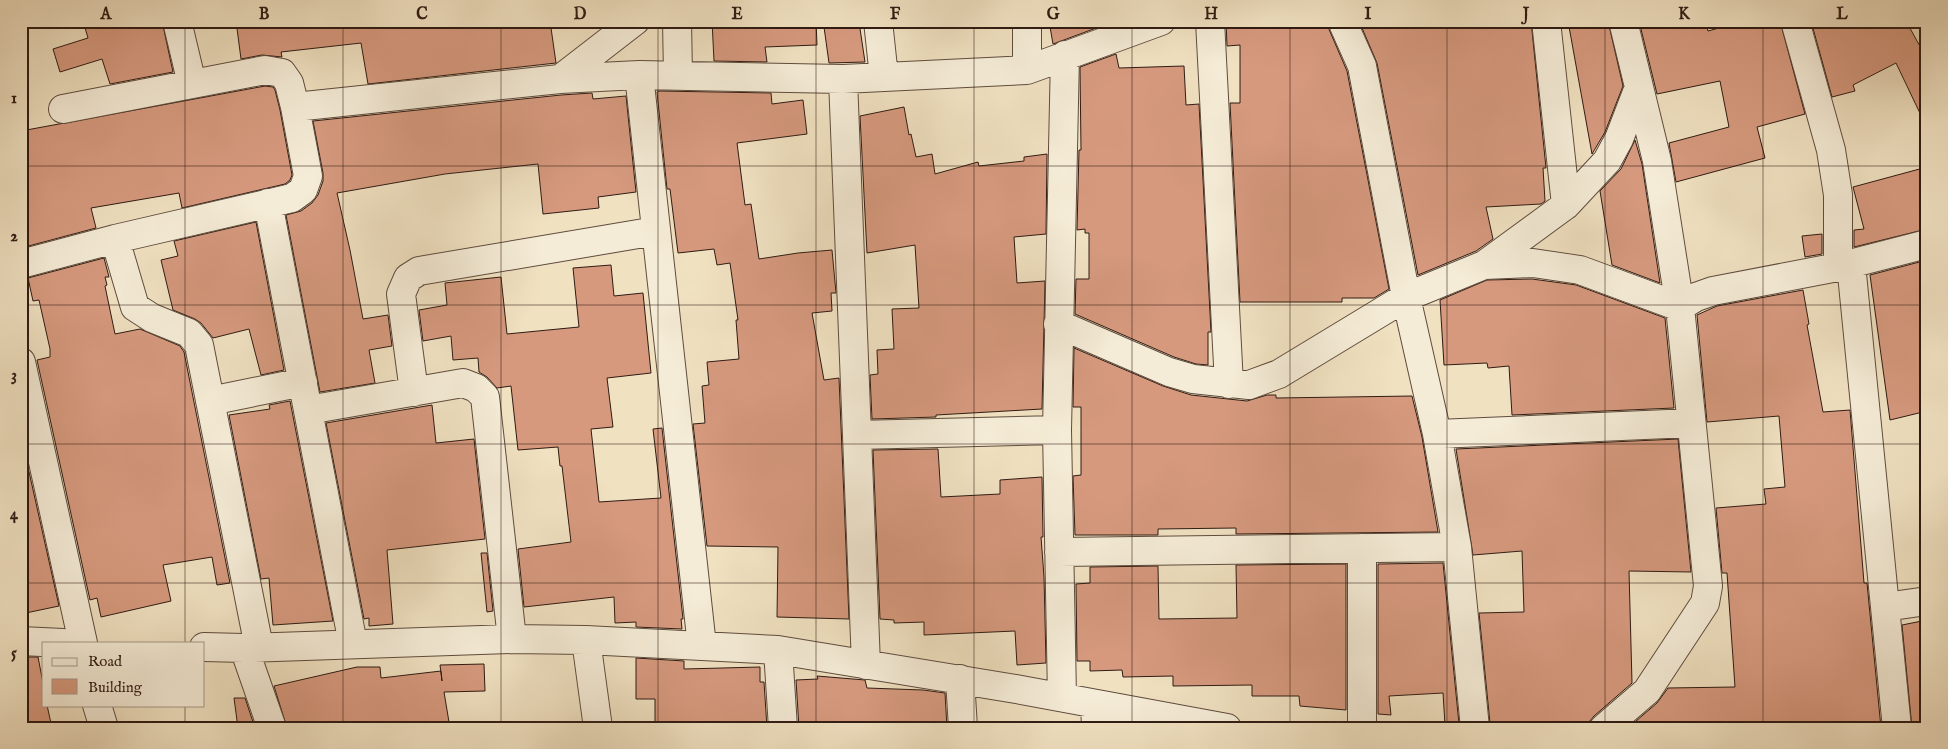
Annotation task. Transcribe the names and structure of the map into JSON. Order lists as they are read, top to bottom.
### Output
{
  "legend": ["Road", "Building"],
  "grid": {
    "columns": [
      "A",
      "B",
      "C",
      "D",
      "E",
      "F",
      "G",
      "H",
      "I",
      "J",
      "K",
      "L"
    ],
    "rows": [
      "1",
      "2",
      "3",
      "4",
      "5"
    ]
  }
}
